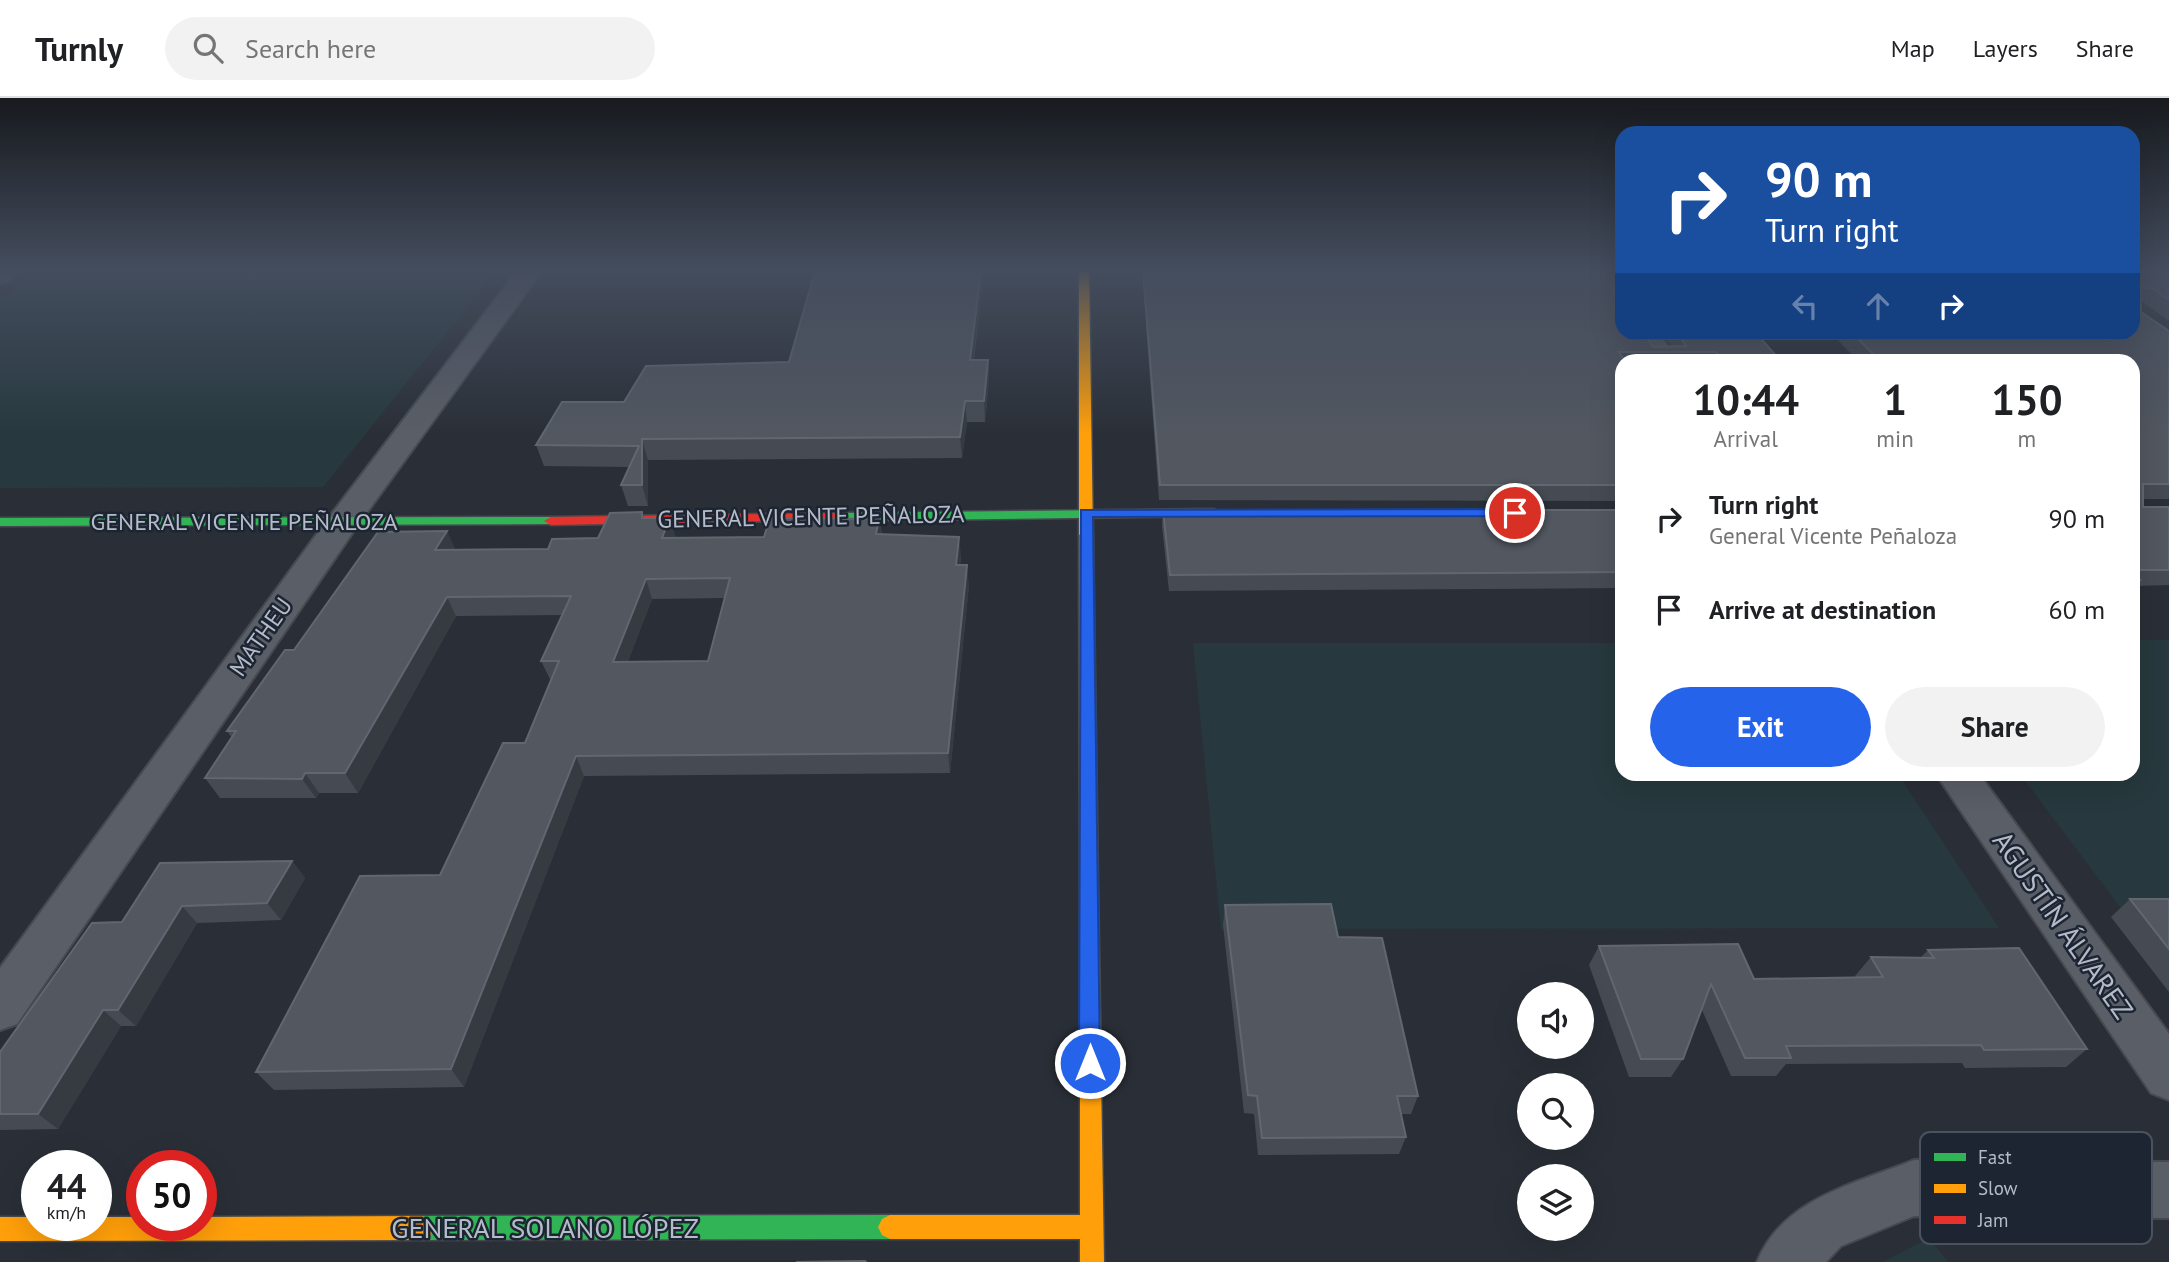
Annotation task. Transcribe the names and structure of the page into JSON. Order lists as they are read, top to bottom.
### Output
{
  "streets": {
    "street": [
      "GENERAL VICENTE PEÑALOZA",
      "MATHEU",
      "AGUSTÍN ÁLVAREZ",
      "GENERAL SOLANO LÓPEZ"
    ]
  },
  "crossings": [
    ["GENERAL VICENTE PEÑALOZA", "MATHEU"]
  ],
  "legend": ["Fast", "Slow", "Jam"],
  "page": {
    "header": "Turnly",
    "search": "Search here",
    "nav": ["Map", "Layers", "Share"],
    "turn": ["90 m", "Turn right"],
    "eta": [
      "10:44",
      "Arrival",
      "1",
      "min",
      "150",
      "m"
    ],
    "list": [
      {
        "name": "Turn right",
        "note": "General Vicente Peñaloza",
        "value": "90 m"
      },
      {
        "name": "Arrive at destination",
        "value": "60 m"
      }
    ],
    "buttons": ["Exit", "Share"],
    "speed": "44 km/h",
    "limit": "50"
  }
}
